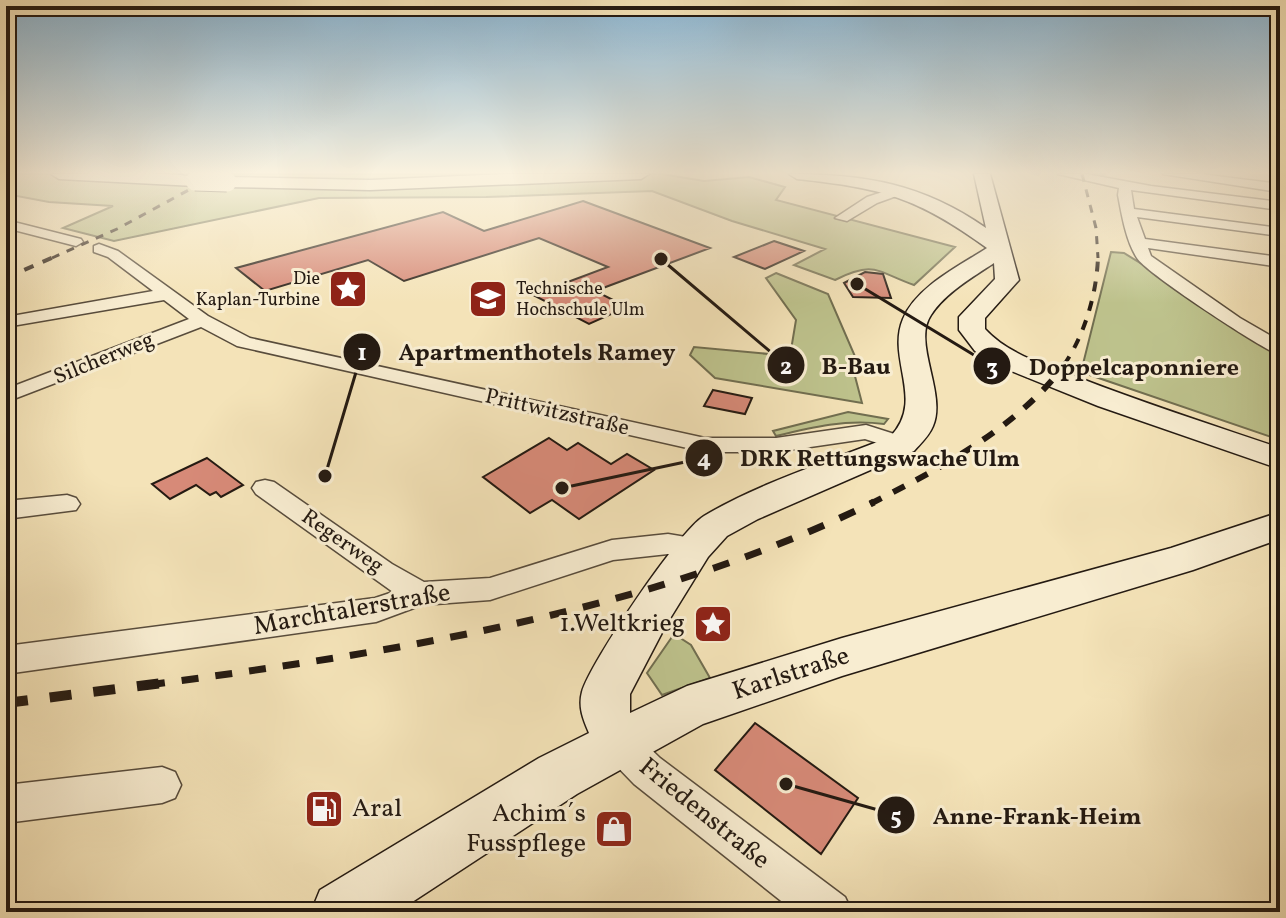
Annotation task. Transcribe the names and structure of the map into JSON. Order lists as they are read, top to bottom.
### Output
{
  "streets": {
    "main road": ["Karlstraße"],
    "street": [
      "Silcherweg",
      "Prittwitzstraße",
      "Regerweg",
      "Marchtalerstraße",
      "Friedenstraße"
    ]
  },
  "crossings": [
    ["Silcherweg", "Prittwitzstraße"],
    ["Regerweg", "Marchtalerstraße"],
    ["Karlstraße", "Friedenstraße"]
  ],
  "places": {
    "other": [
      "B-Bau",
      "Doppelcaponniere",
      "Apartmenthotels Ramey",
      "DRK Rettungswache Ulm",
      "Anne-Frank-Heim"
    ],
    "place": ["Die Kaplan-Turbine", "1.Weltkrieg"],
    "school or university": ["Technische Hochschule Ulm"],
    "fuel station": ["Aral"],
    "shop": ["Achim´s Fusspflege"]
  }
}
